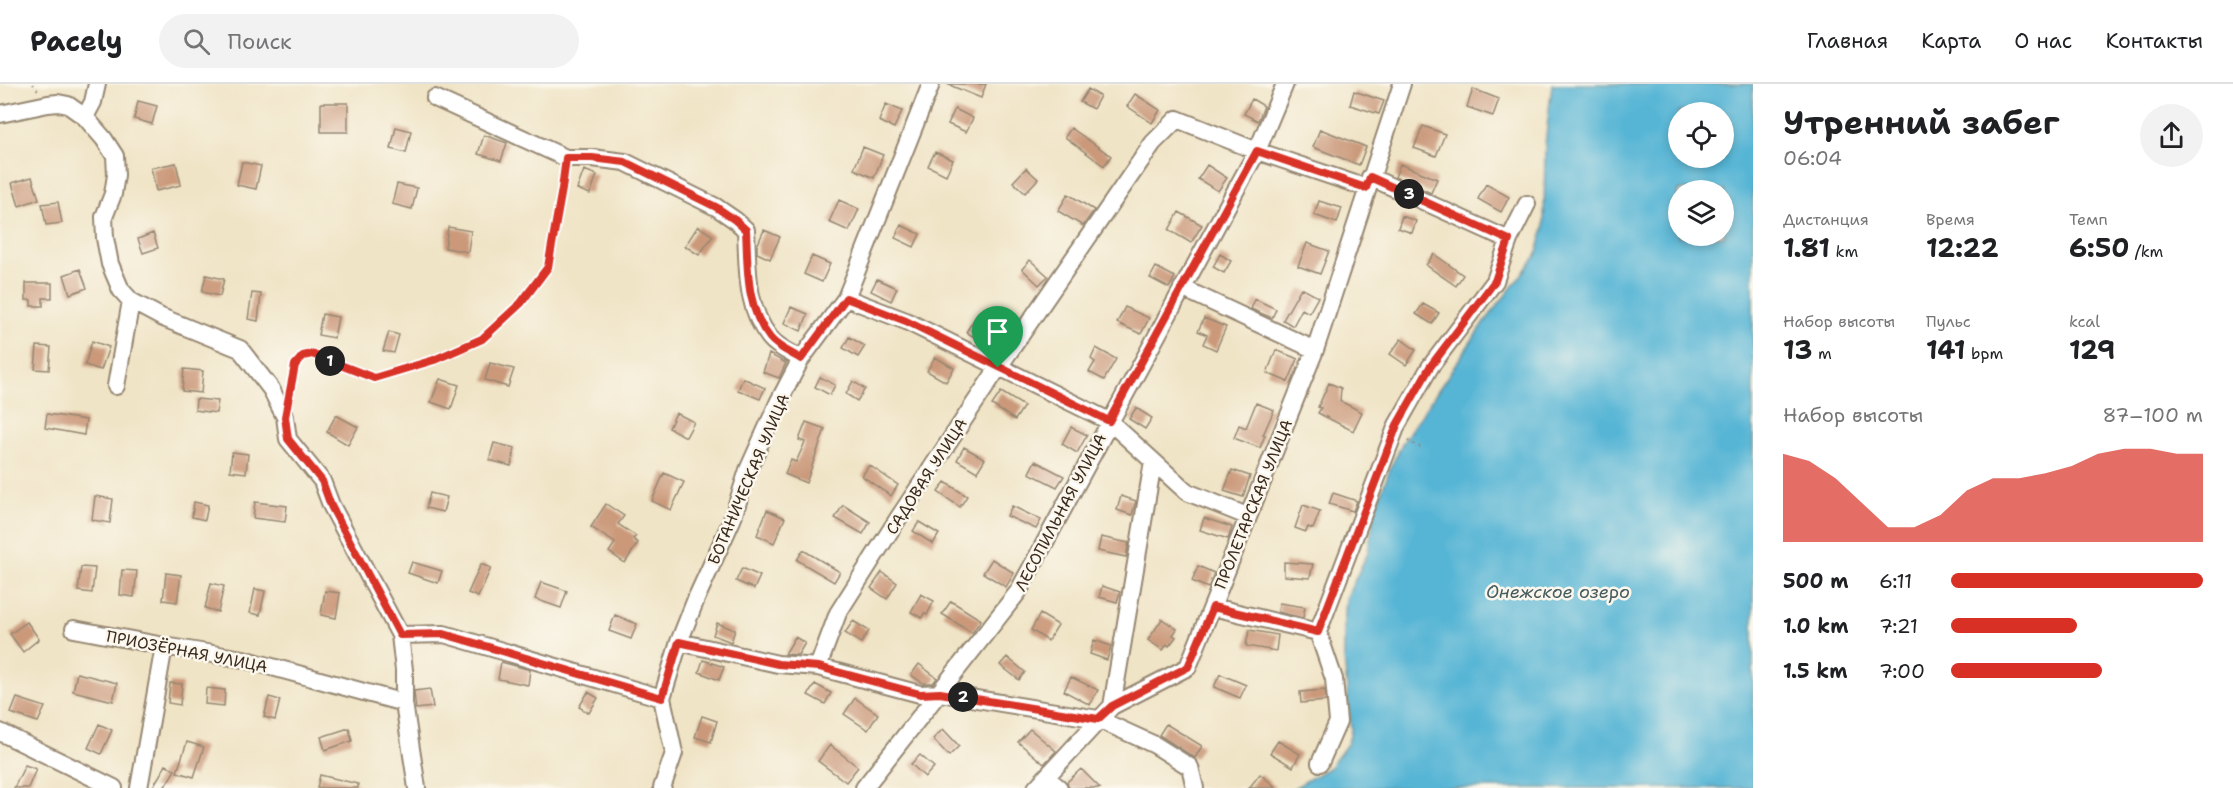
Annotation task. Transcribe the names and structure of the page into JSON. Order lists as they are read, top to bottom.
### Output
{
  "streets": {
    "street": [
      "САДОВАЯ УЛИЦА",
      "БОТАНИЧЕСКАЯ УЛИЦА",
      "ПРОЛЕТАРСКАЯ УЛИЦА",
      "ЛЕСОПИЛЬНАЯ УЛИЦА",
      "ПРИОЗЁРНАЯ УЛИЦА"
    ]
  },
  "crossings": [
    ["САДОВАЯ УЛИЦА", "ЛЕСОПИЛЬНАЯ УЛИЦА"]
  ],
  "water": ["Онежское озеро"],
  "page": {
    "header": "Pacely",
    "search": "Поиск",
    "nav": [
      "Главная",
      "Карта",
      "О нас",
      "Контакты"
    ],
    "heading": ["Утренний забег", "06:04"],
    "pins": ["3", "1", "2"],
    "stats": [
      ["Дистанция", "1.81 km"],
      ["Время", "12:22"],
      ["Темп", "6:50 /km"],
      ["Набор высоты", "13 m"],
      ["Пульс", "141 bpm"],
      ["kcal", "129"]
    ],
    "chart": ["Набор высоты", "87–100 m"],
    "list": [
      {
        "name": "500 m",
        "note": "6:11"
      },
      {
        "name": "1.0 km",
        "note": "7:21"
      },
      {
        "name": "1.5 km",
        "note": "7:00"
      }
    ]
  }
}
